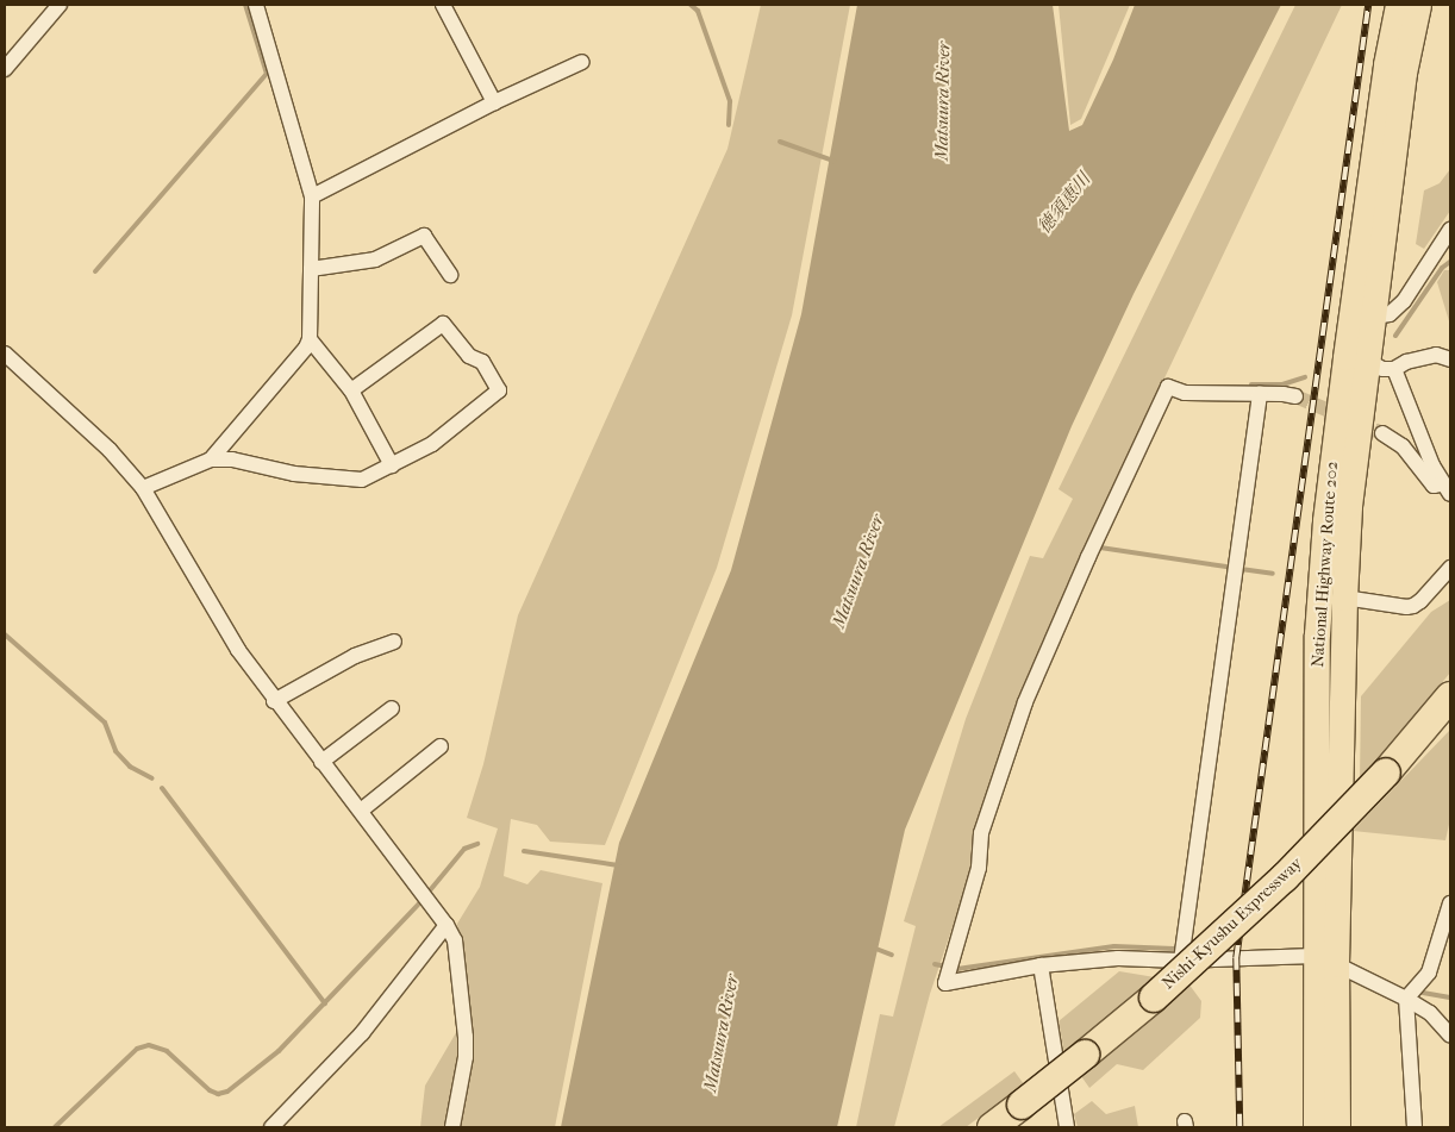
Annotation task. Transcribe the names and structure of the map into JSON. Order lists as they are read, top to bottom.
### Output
{
  "streets": {
    "highway": ["National Highway Route 202", "Nishi-Kyushu Expressway"]
  },
  "water": ["Matsuura River", "徳須恵川"]
}
